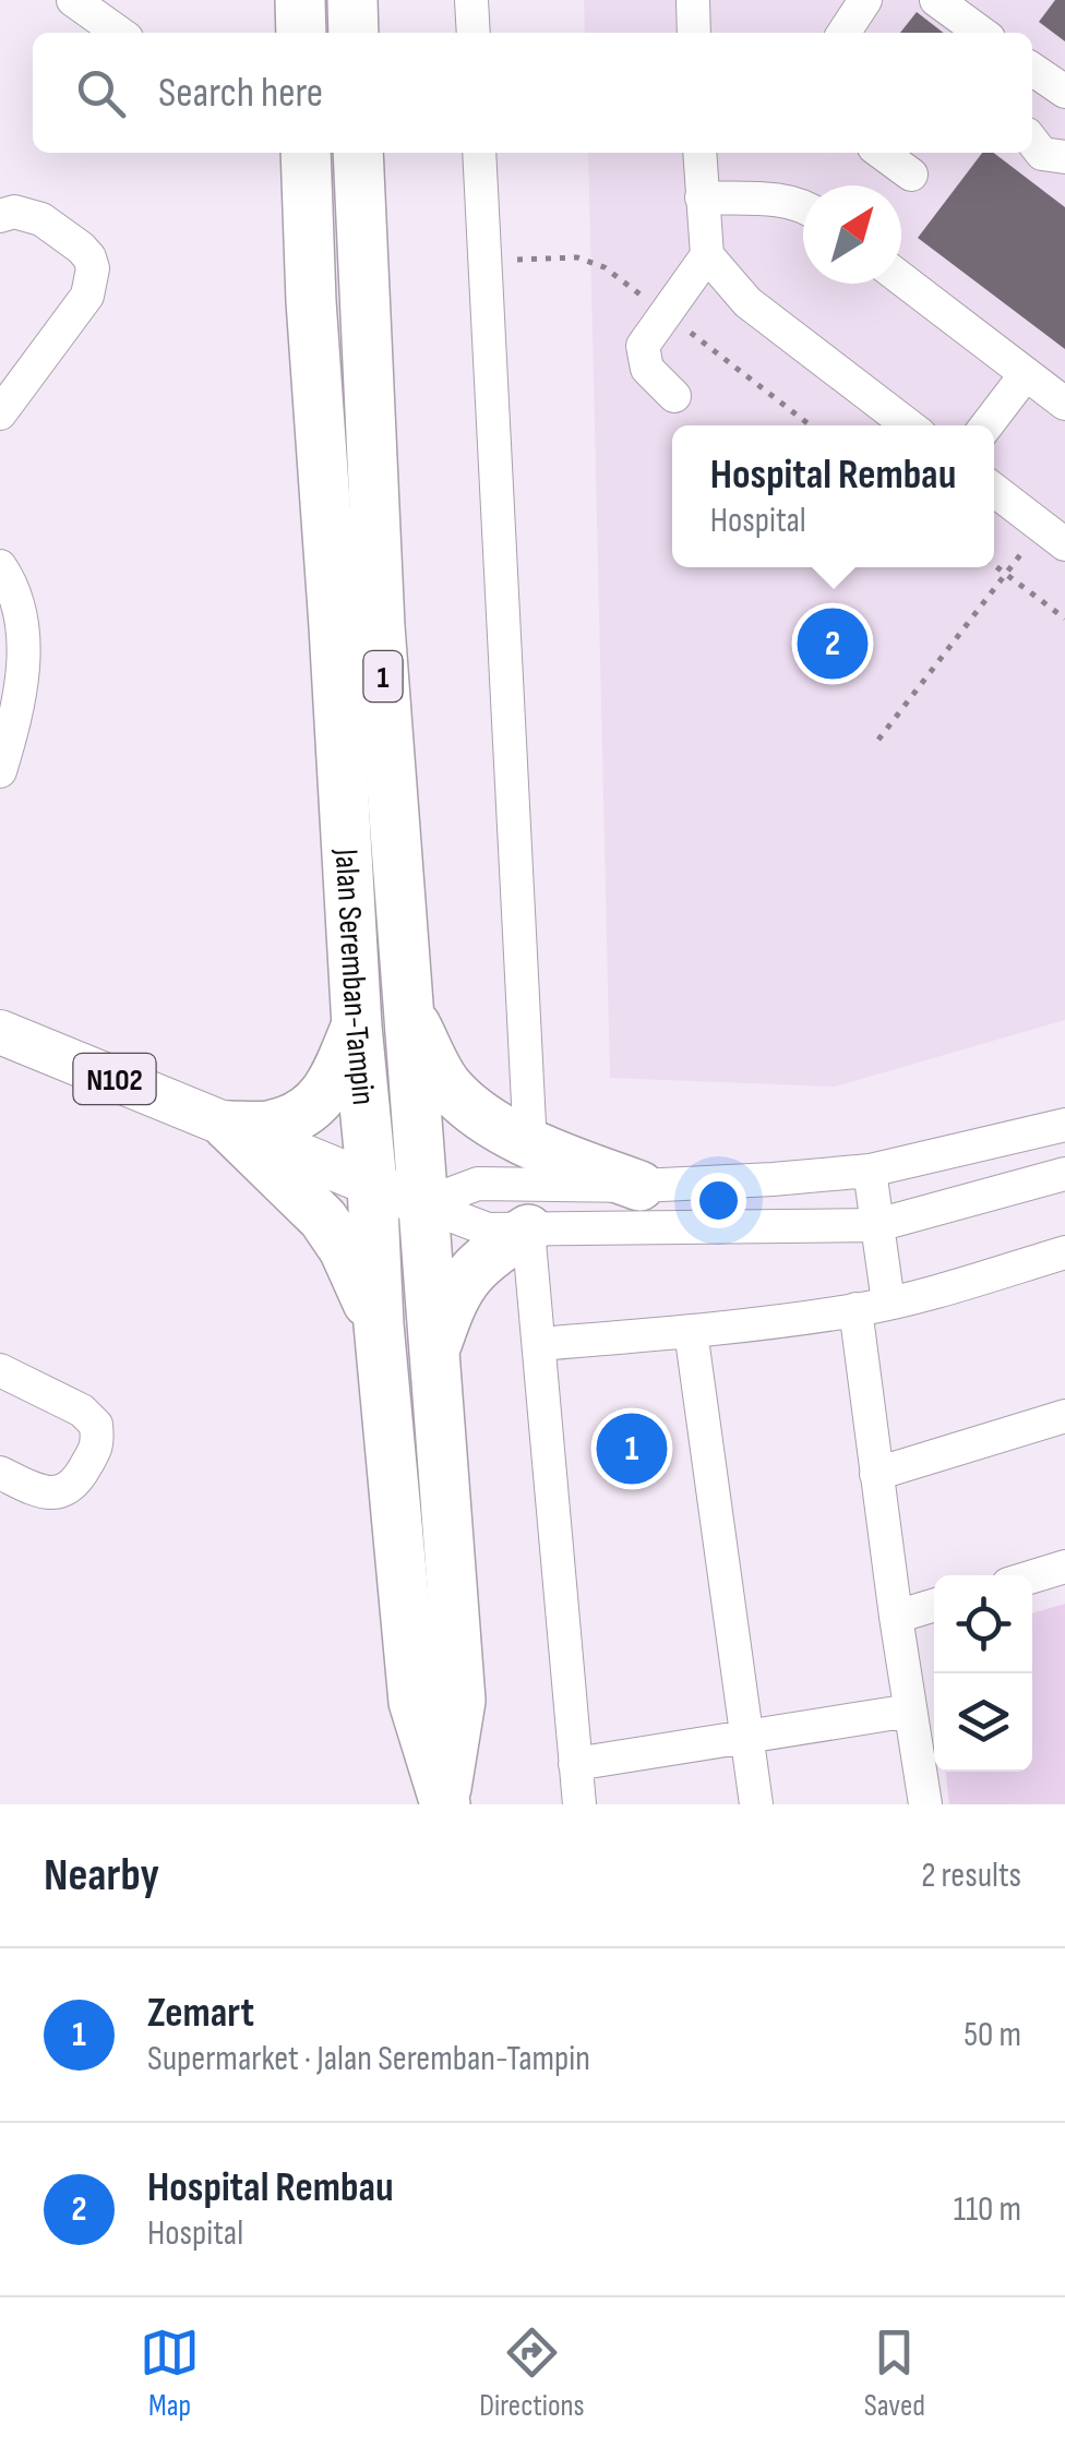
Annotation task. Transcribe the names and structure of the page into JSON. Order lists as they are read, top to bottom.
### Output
{
  "streets": {
    "highway": ["1", "Jalan Seremban-Tampin"],
    "main road": ["N102"]
  },
  "crossings": [
    ["Jalan Seremban-Tampin", "N102"]
  ],
  "north": "top right",
  "page": {
    "search": "Search here",
    "popup": ["Hospital Rembau", "Hospital"],
    "pins": ["2", "1"],
    "heading": ["Nearby", "2 results"],
    "list": [
      {
        "mark": "1",
        "name": "Zemart",
        "note": "Supermarket · Jalan Seremban-Tampin",
        "value": "50 m"
      },
      {
        "mark": "2",
        "name": "Hospital Rembau",
        "note": "Hospital",
        "value": "110 m"
      }
    ],
    "nav": ["Map", "Directions", "Saved"]
  }
}
